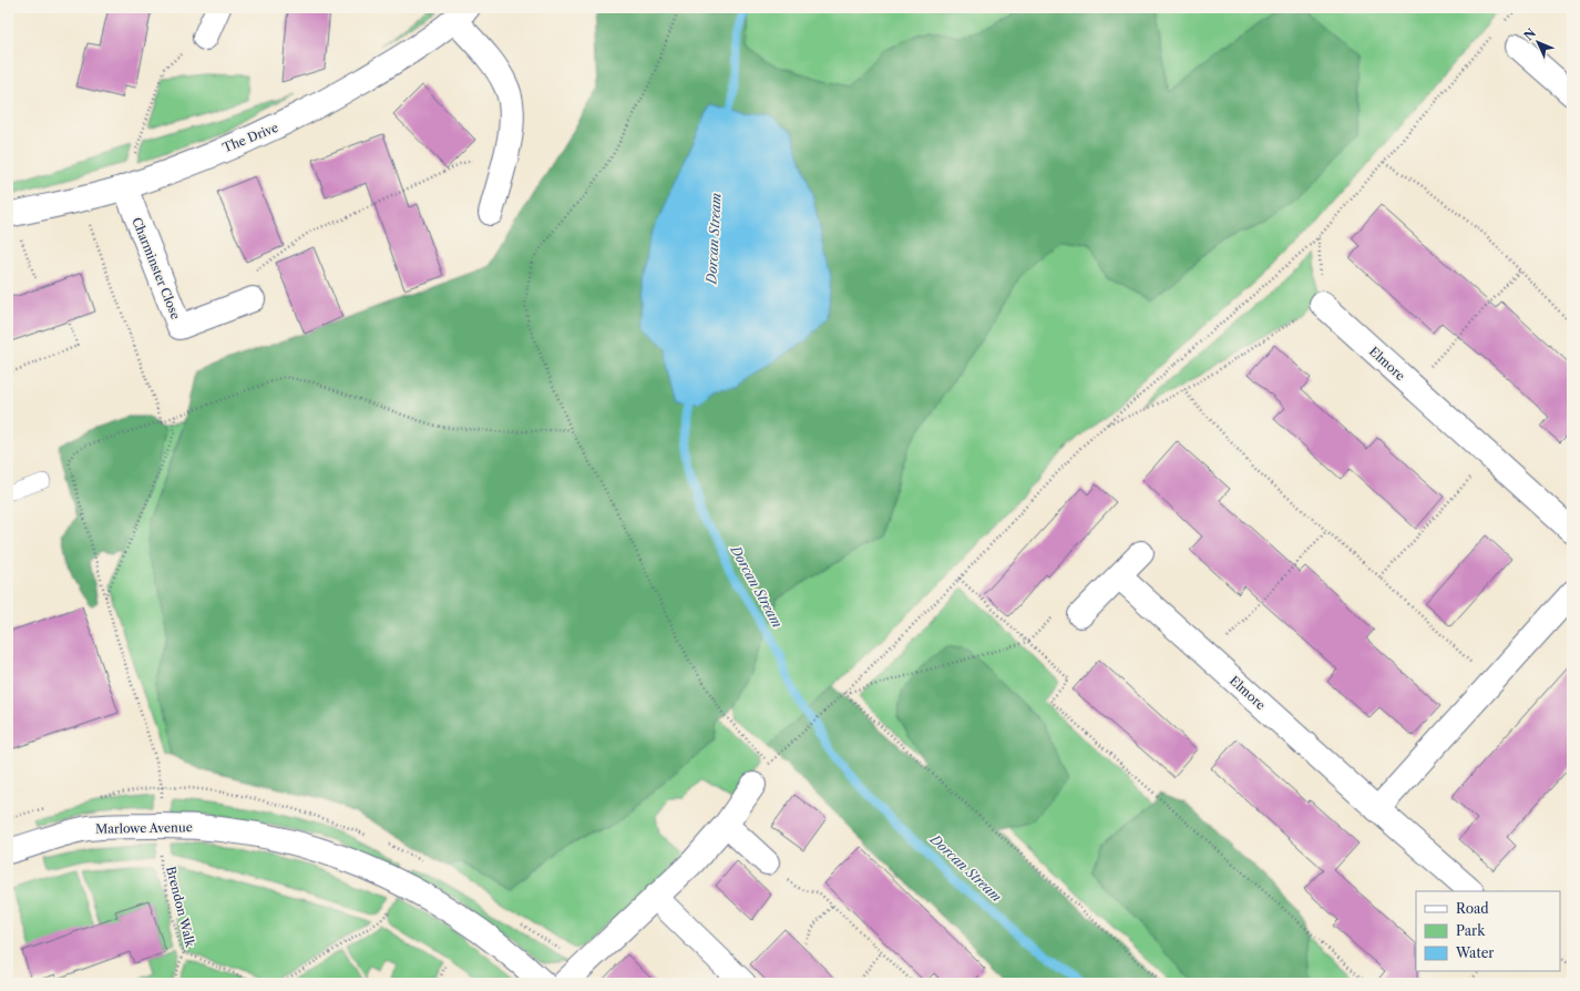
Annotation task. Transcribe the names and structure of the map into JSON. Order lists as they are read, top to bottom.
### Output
{
  "streets": {
    "street": [
      "The Drive",
      "Charminster Close",
      "Elmore",
      "Marlowe Avenue"
    ],
    "path": ["Brendon Walk"]
  },
  "crossings": [
    ["The Drive", "Charminster Close"],
    ["Marlowe Avenue", "Brendon Walk"]
  ],
  "water": ["Dorcan Stream"],
  "legend": ["Road", "Park", "Water"],
  "north": "top left"
}
